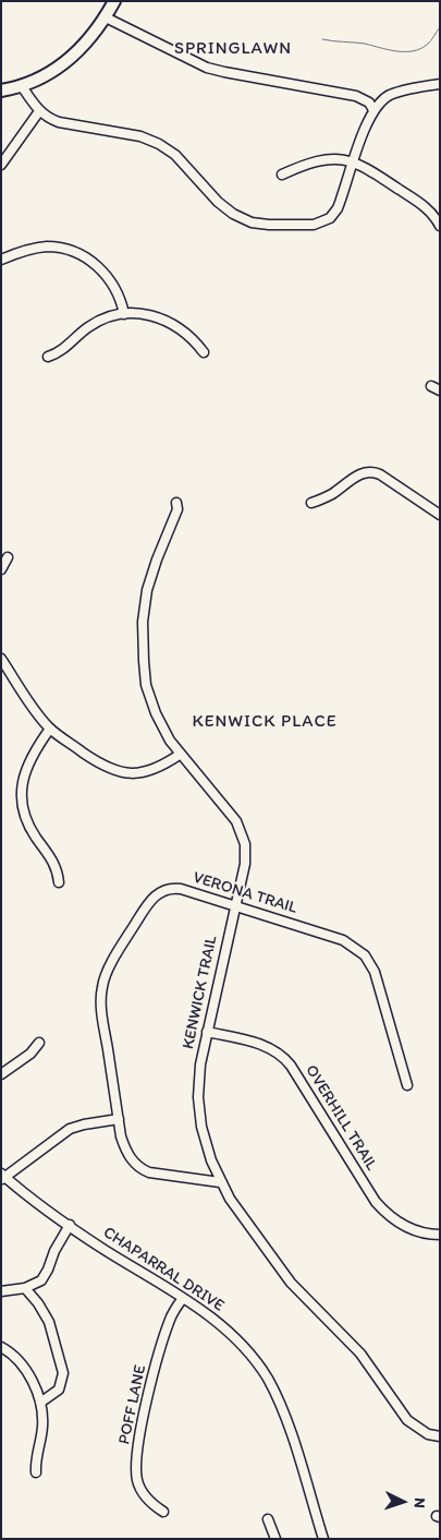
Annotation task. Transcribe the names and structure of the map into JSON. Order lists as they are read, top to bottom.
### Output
{
  "streets": {
    "street": [
      "VERONA TRAIL",
      "KENWICK TRAIL",
      "OVERHILL TRAIL",
      "CHAPARRAL DRIVE",
      "POFF LANE"
    ]
  },
  "crossings": [
    ["VERONA TRAIL", "KENWICK TRAIL"],
    ["KENWICK TRAIL", "OVERHILL TRAIL"],
    ["CHAPARRAL DRIVE", "POFF LANE"]
  ],
  "districts": ["SPRINGLAWN", "KENWICK PLACE"],
  "north": "right"
}
